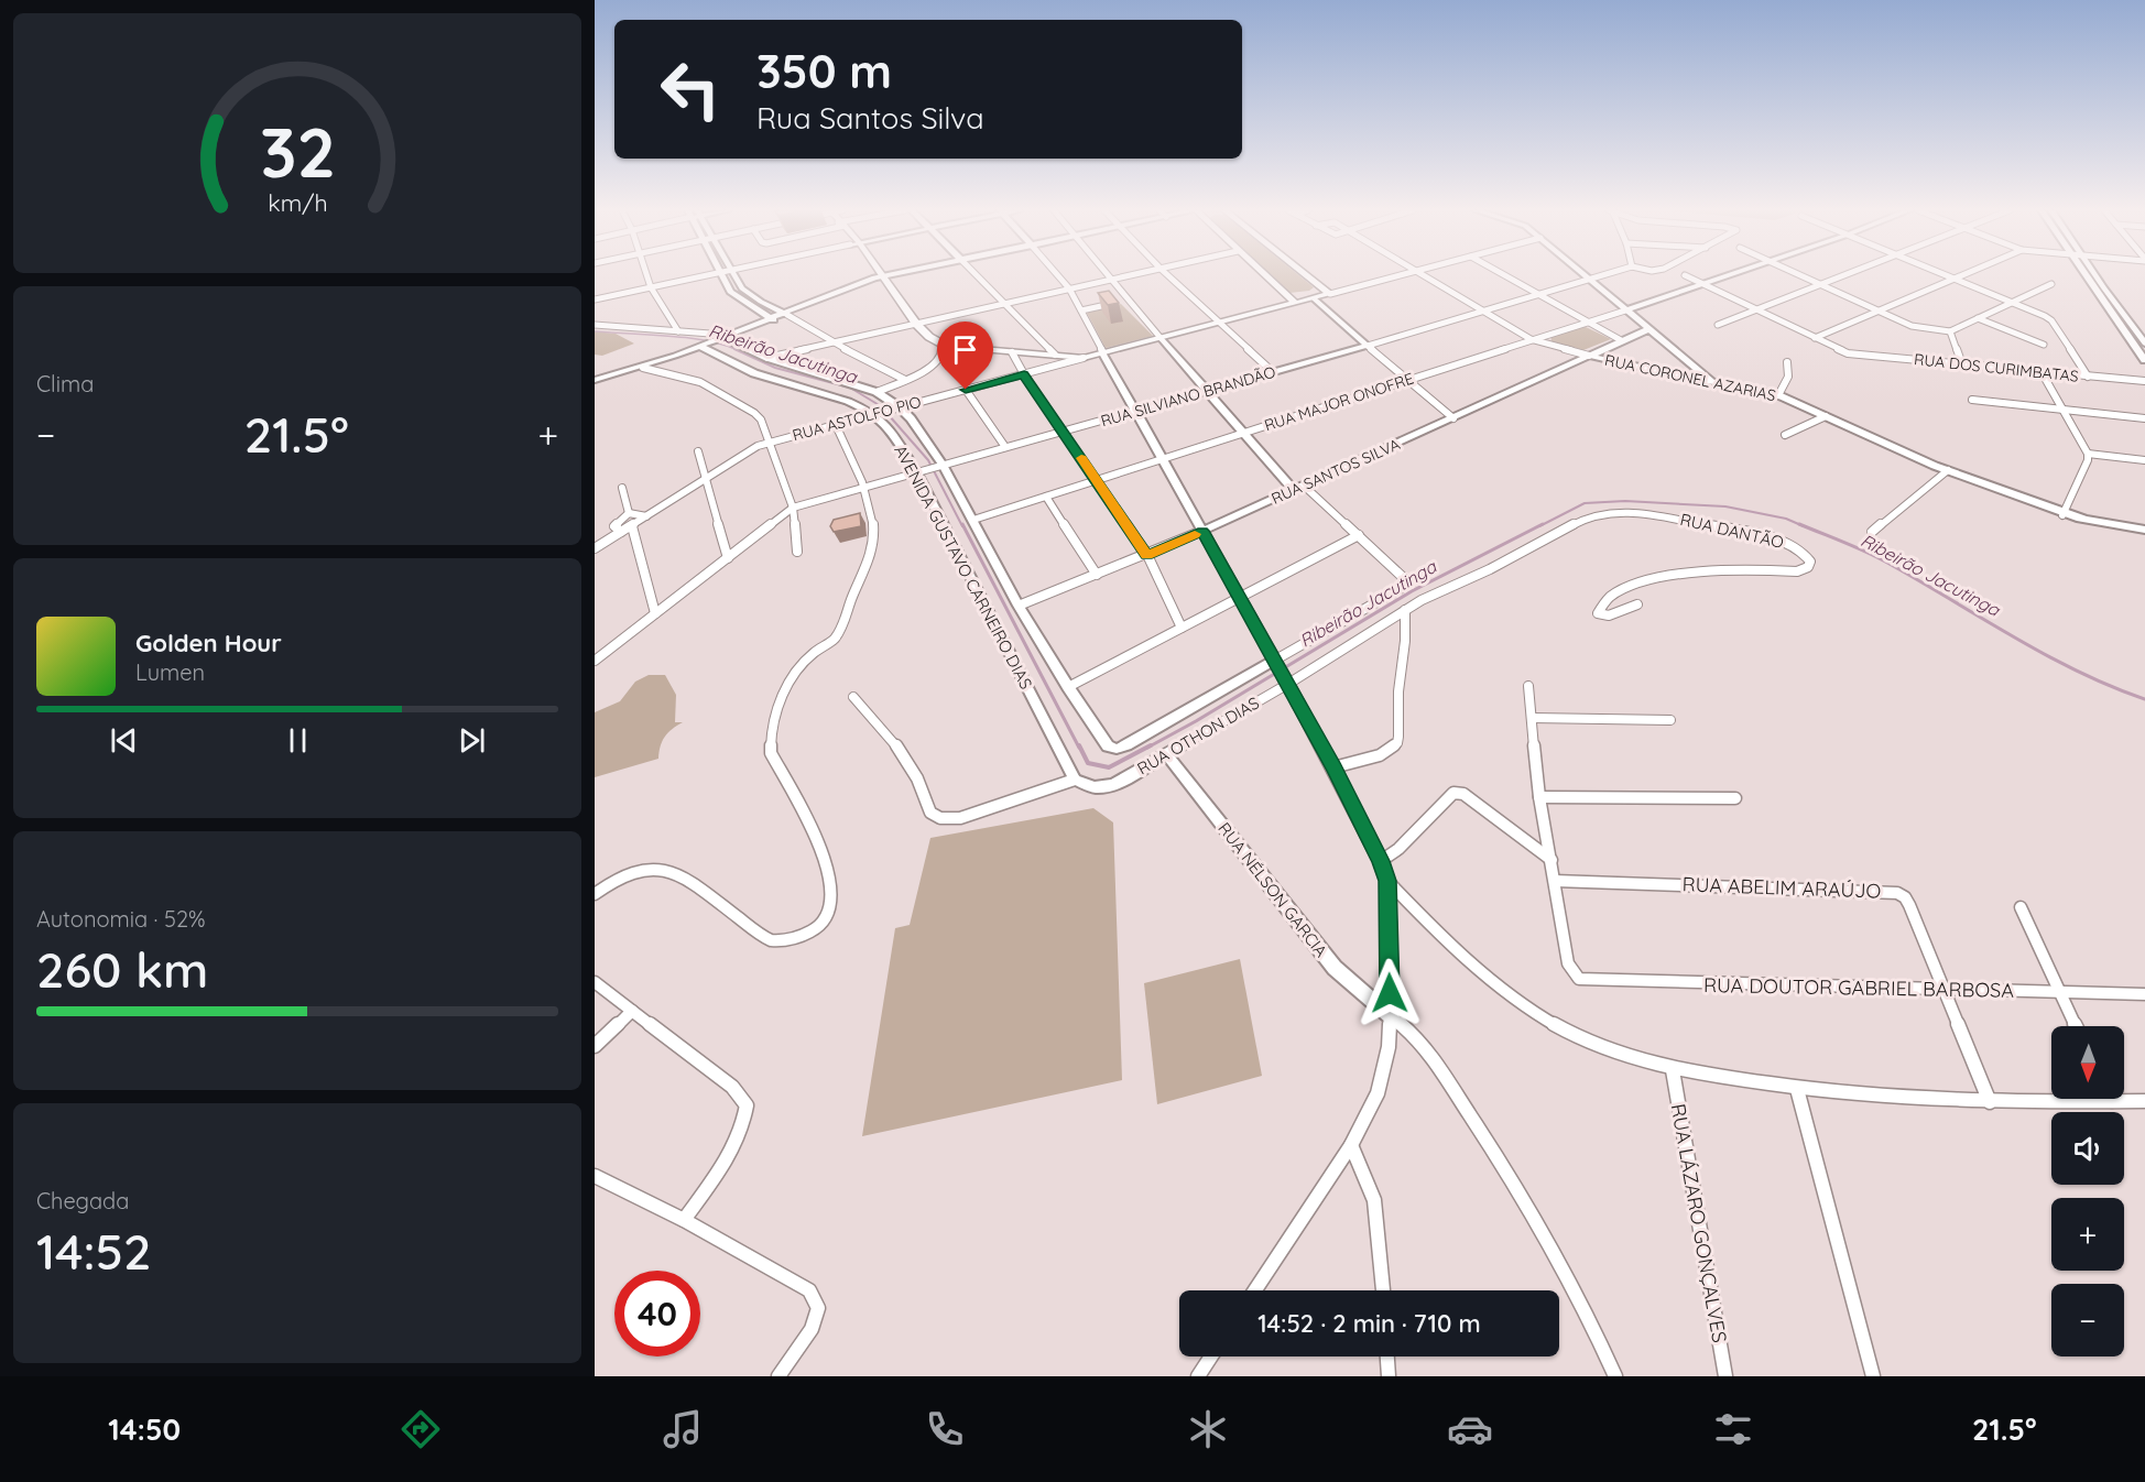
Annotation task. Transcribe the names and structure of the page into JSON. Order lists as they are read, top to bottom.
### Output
{
  "streets": {
    "main road": ["RUA ASTOLFO PIO"],
    "street": [
      "RUA DOS CURIMBATAS",
      "RUA CORONEL AZARIAS",
      "RUA SILVIANO BRANDÃO",
      "RUA MAJOR ONOFRE",
      "RUA SANTOS SILVA",
      "RUA DANTÃO",
      "AVENIDA GUSTAVO CARNEIRO DIAS",
      "RUA OTHON DIAS",
      "RUA ABELIM ARAÚJO",
      "RUA NÉLSON GARCIA",
      "RUA DOUTOR GABRIEL BARBOSA",
      "RUA LÁZARO GONÇALVES"
    ]
  },
  "crossings": [
    ["RUA DOS CURIMBATAS", "RUA MAJOR ONOFRE"],
    ["RUA CORONEL AZARIAS", "RUA SANTOS SILVA"],
    ["RUA SILVIANO BRANDÃO", "AVENIDA GUSTAVO CARNEIRO DIAS"],
    ["RUA MAJOR ONOFRE", "AVENIDA GUSTAVO CARNEIRO DIAS"],
    ["RUA ASTOLFO PIO", "AVENIDA GUSTAVO CARNEIRO DIAS"],
    ["RUA SANTOS SILVA", "AVENIDA GUSTAVO CARNEIRO DIAS"],
    ["RUA DANTÃO", "RUA OTHON DIAS"],
    ["AVENIDA GUSTAVO CARNEIRO DIAS", "RUA OTHON DIAS"],
    ["RUA OTHON DIAS", "RUA NÉLSON GARCIA"],
    ["RUA ABELIM ARAÚJO", "RUA DOUTOR GABRIEL BARBOSA"]
  ],
  "water": ["Ribeirão Jacutinga"],
  "north": "bottom",
  "page": {
    "turn": ["350 m", "Rua Santos Silva"],
    "tile": [
      "Clima",
      ["Autonomia · 52%", "260 km"],
      ["Chegada", "14:52"]
    ],
    "heat": ["−", "21.5°", "+"],
    "song": ["Golden Hour", "Lumen"],
    "map_buttons": ["+", "−"],
    "limit": "40",
    "trip": "14:52 · 2 min · 710 m",
    "tabs": ["14:50", "21.5°"],
    "gauge": ["32", "km/h"]
  }
}
